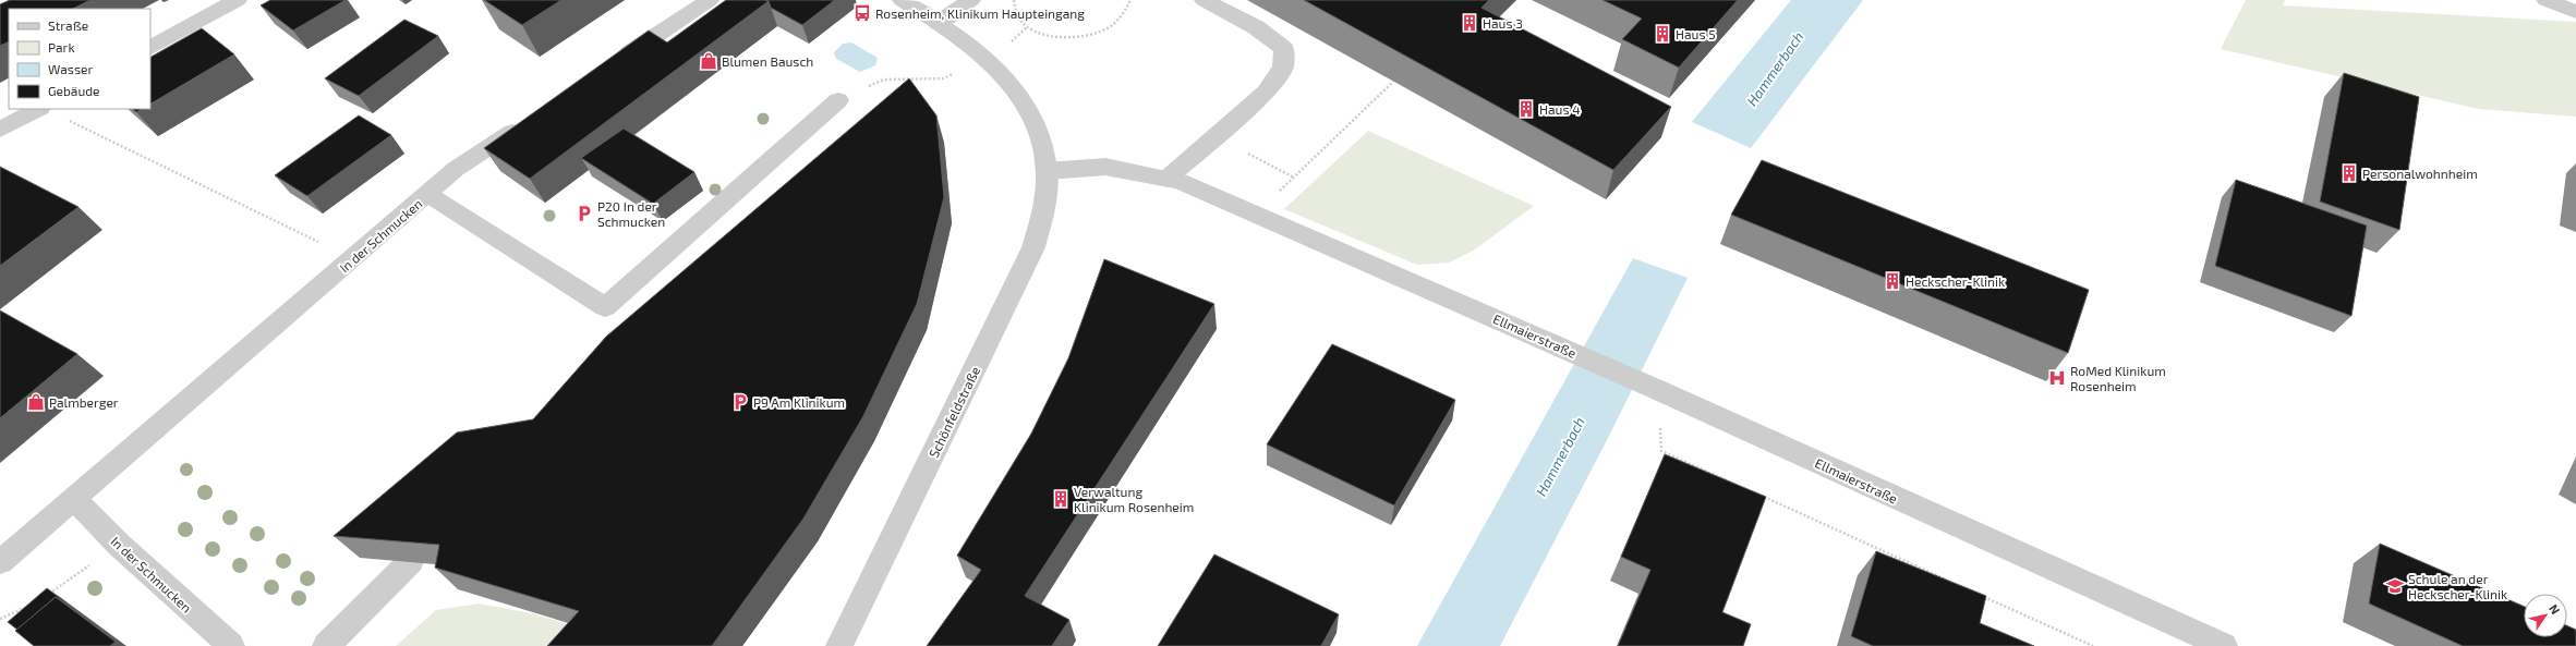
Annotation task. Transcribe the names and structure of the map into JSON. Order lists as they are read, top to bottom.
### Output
{
  "streets": {
    "street": ["In der Schmucken", "Ellmaierstraße", "Schönfeldstraße"]
  },
  "crossings": [
    ["Ellmaierstraße", "Schönfeldstraße"]
  ],
  "water": ["Hammerbach"],
  "places": {
    "bus stop": ["Rosenheim, Klinikum Haupteingang"],
    "building": [
      "Haus 3",
      "Haus 5",
      "Haus 4",
      "Personalwohnheim",
      "Heckscher-Klinik",
      "Verwaltung Klinikum Rosenheim"
    ],
    "shop": ["Blumen Bausch", "Palmberger"],
    "parking": ["P20 In der Schmucken", "P9 Am Klinikum"],
    "hospital": ["RoMed Klinikum Rosenheim"],
    "school or university": ["Schule an der Heckscher-Klinik"]
  },
  "legend": [
    "Straße",
    "Park",
    "Wasser",
    "Gebäude"
  ],
  "north": "top right"
}
